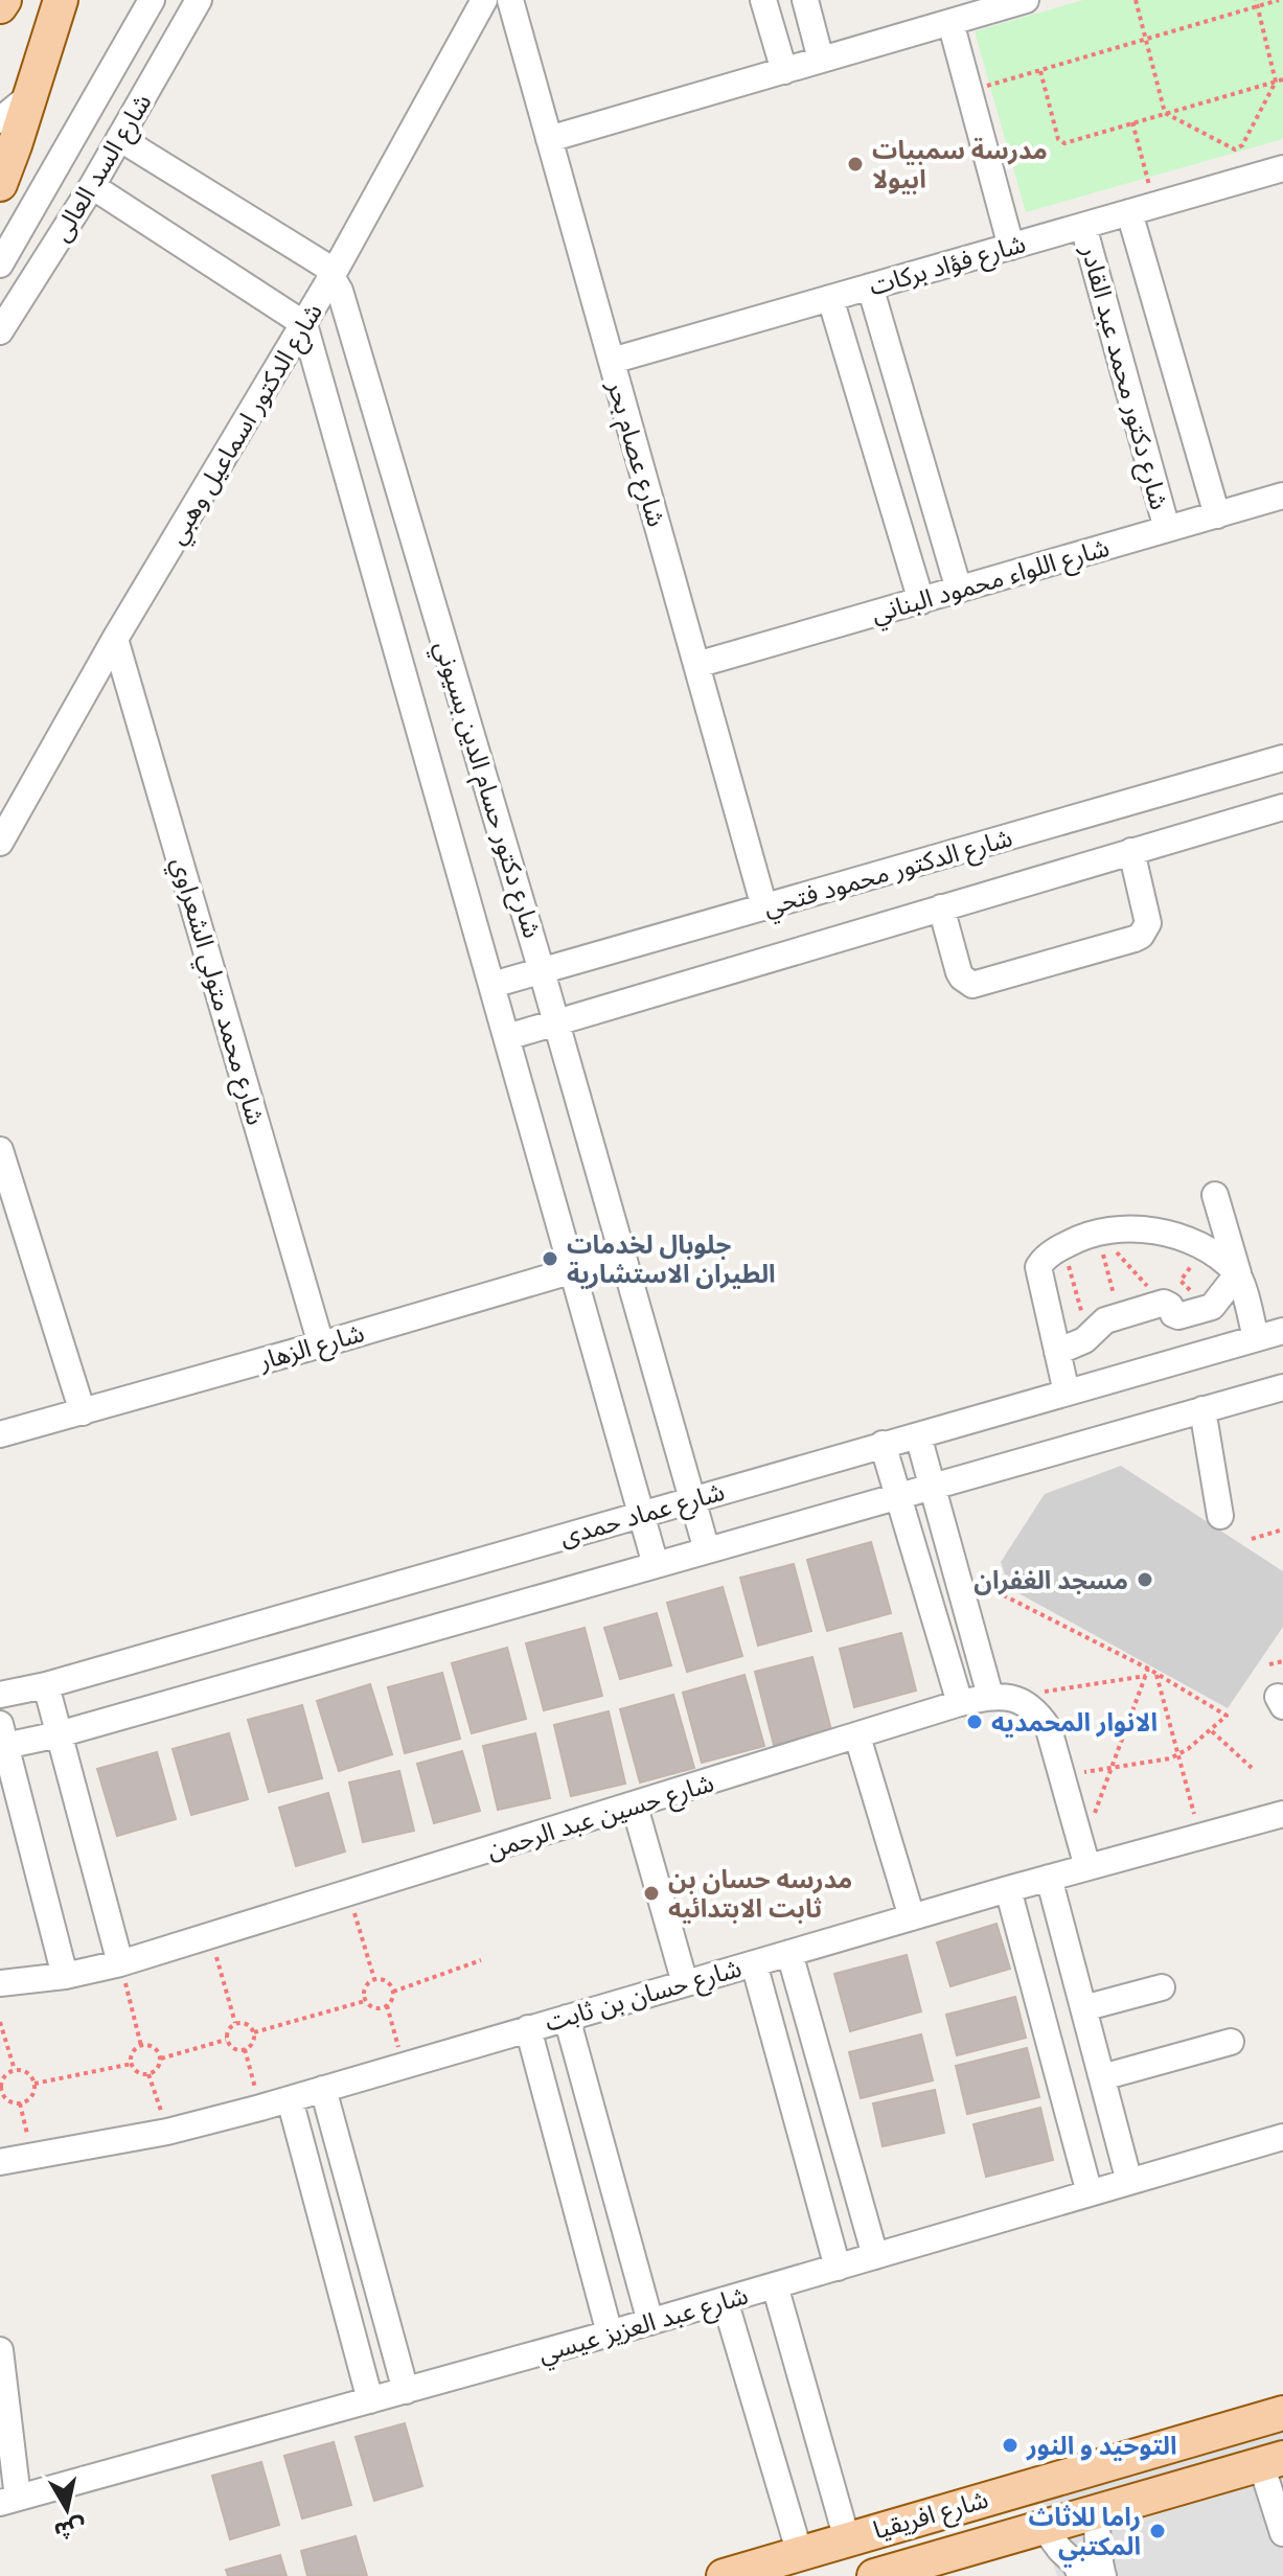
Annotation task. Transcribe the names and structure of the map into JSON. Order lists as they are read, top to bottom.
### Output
{
  "streets": {
    "main road": ["شارع افريقيا"],
    "street": [
      "شارع السد العالى",
      "شارع فؤاد بركات",
      "شارع دكتور محمد عبد القادر",
      "شارع الدكتور اسماعيل وهبي",
      "شارع عصام بحر",
      "شارع اللواء محمود البناني",
      "شارع دكتور حسام الدين بسيوني",
      "شارع الدكتور محمود فتحي",
      "شارع محمد متولي الشعراوي",
      "شارع الزهار",
      "شارع عماد حمدى",
      "شارع حسين عبد الرحمن",
      "شارع حسان بن ثابت",
      "شارع عبد العزيز عيسي"
    ]
  },
  "crossings": [
    ["شارع فؤاد بركات", "شارع دكتور محمد عبد القادر"],
    ["شارع فؤاد بركات", "شارع عصام بحر"],
    ["شارع دكتور محمد عبد القادر", "شارع اللواء محمود البناني"],
    ["شارع الدكتور اسماعيل وهبي", "شارع دكتور حسام الدين بسيوني"],
    ["شارع الدكتور اسماعيل وهبي", "شارع محمد متولي الشعراوي"],
    ["شارع عصام بحر", "شارع اللواء محمود البناني"],
    ["شارع عصام بحر", "شارع الدكتور محمود فتحي"],
    ["شارع دكتور حسام الدين بسيوني", "شارع الدكتور محمود فتحي"],
    ["شارع دكتور حسام الدين بسيوني", "شارع الزهار"],
    ["شارع دكتور حسام الدين بسيوني", "شارع عماد حمدى"],
    ["شارع محمد متولي الشعراوي", "شارع الزهار"]
  ],
  "places": [
    "مدرسة سمبيات ابيولا",
    "جلوبال لخدمات الطيران الاستشارية",
    "مسجد الغفران",
    "الانوار المحمديه",
    "مدرسه حسان بن ثابت الابتدائيه",
    "التوحيد و النور",
    "راما للاثاث المكتبي"
  ],
  "north": "bottom"
}
